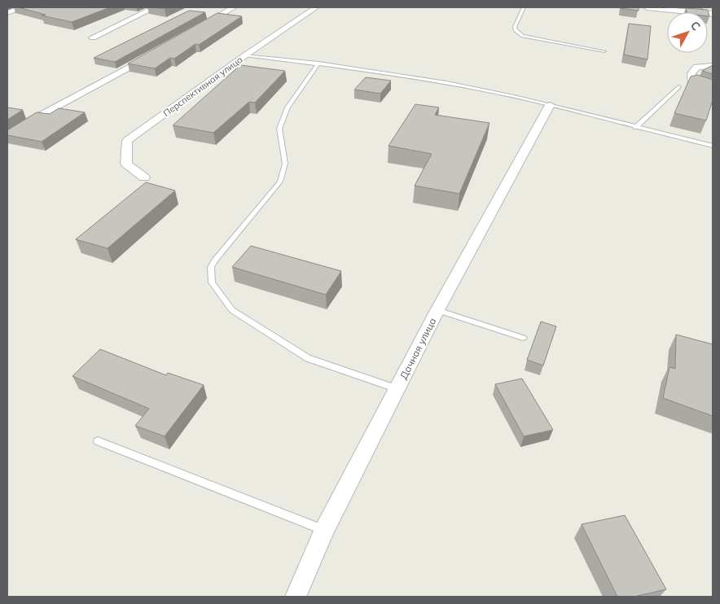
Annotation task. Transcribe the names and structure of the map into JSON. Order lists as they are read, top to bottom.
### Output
{
  "streets": {
    "street": ["Перспективная улица", "Дачная улица"]
  },
  "north": "top right"
}
